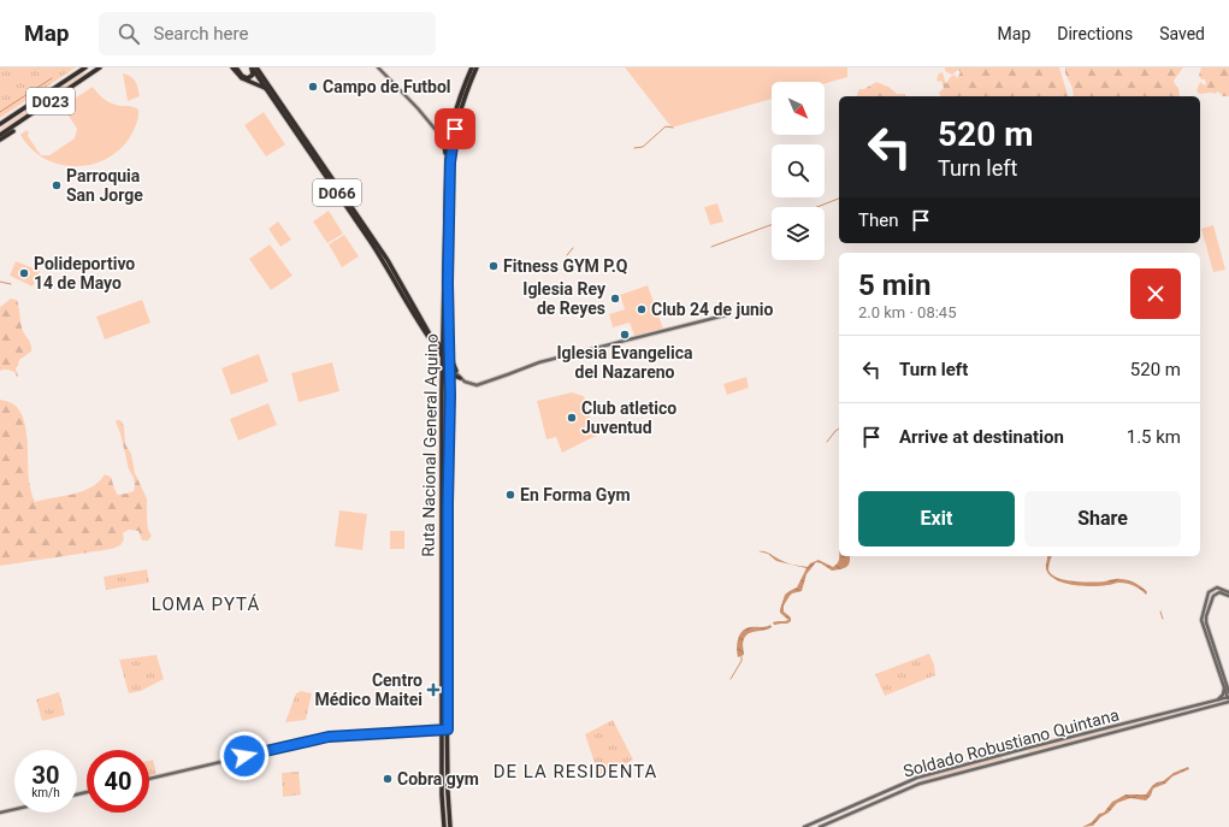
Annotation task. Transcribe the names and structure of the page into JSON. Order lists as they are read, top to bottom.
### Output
{
  "streets": {
    "highway": ["D023", "D066", "Ruta Nacional General Aquino"],
    "street": ["Soldado Robustiano Quintana"]
  },
  "crossings": [
    ["D066", "Ruta Nacional General Aquino"]
  ],
  "districts": ["LOMA PYTÁ", "DE LA RESIDENTA"],
  "places": {
    "other": [
      "Campo de Futbol",
      "Parroquia San Jorge",
      "Fitness GYM P.Q",
      "Polideportivo 14 de Mayo",
      "Iglesia Rey de Reyes",
      "Club 24 de junio",
      "Iglesia Evangelica del Nazareno",
      "Club atletico Juventud",
      "En Forma Gym",
      "Cobra gym"
    ],
    "health": ["Centro Médico Maitei"]
  },
  "north": "bottom right",
  "page": {
    "header": "Map",
    "search": "Search here",
    "nav": ["Map", "Directions", "Saved"],
    "turn": ["520 m", "Turn left"],
    "then": "Then",
    "heading": ["5 min", "2.0 km · 08:45"],
    "list": [
      {
        "name": "Turn left",
        "value": "520 m"
      },
      {
        "name": "Arrive at destination",
        "value": "1.5 km"
      }
    ],
    "buttons": ["Exit", "Share"],
    "speed": "30 km/h",
    "limit": "40"
  }
}
